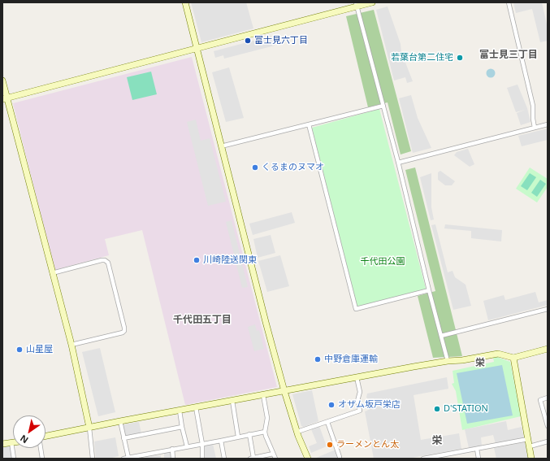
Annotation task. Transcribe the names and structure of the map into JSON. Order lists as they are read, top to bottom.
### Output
{
  "districts": [
    "富士見三丁目",
    "千代田五丁目",
    "栄",
    "栄"
  ],
  "parks": ["千代田公園"],
  "places": [
    "富士見六丁目",
    "若葉台第二住宅",
    "くるまのヌマオ",
    "川崎陸送関東",
    "山星屋",
    "中野倉庫運輸",
    "オザム坂戸栄店",
    "D'STATION",
    "ラーメンとん太"
  ],
  "north": "bottom left"
}
